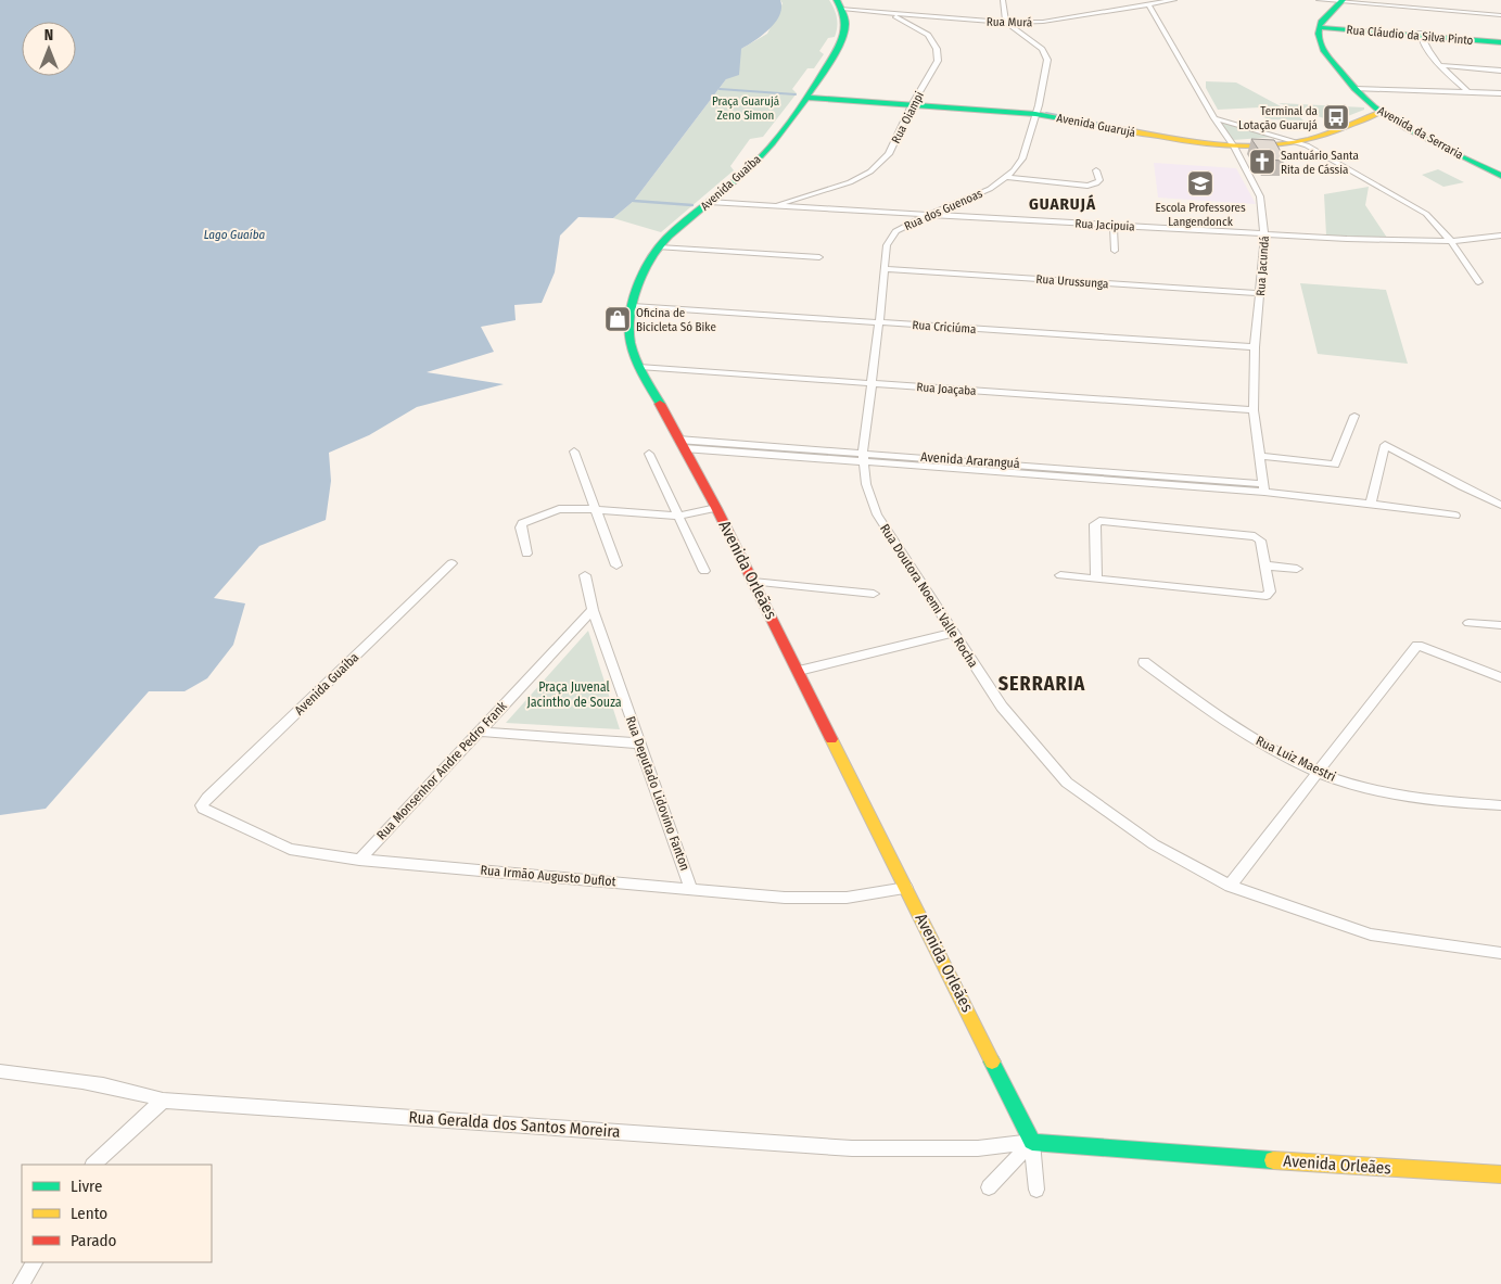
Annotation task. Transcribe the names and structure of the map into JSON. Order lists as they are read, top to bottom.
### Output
{
  "streets": {
    "street": [
      "Rua Murá",
      "Rua Cláudio da Silva Pinto",
      "Rua Oiampi",
      "Avenida Guarujá",
      "Avenida da Serraria",
      "Avenida Guaíba",
      "Rua dos Guenoas",
      "Rua Jacipuia",
      "Rua Jacundá",
      "Rua Urussunga",
      "Rua Criciúma",
      "Rua Joaçaba",
      "Avenida Araranguá",
      "Avenida Orleães",
      "Rua Doutora Noemi Valle Rocha",
      "Rua Luiz Maestri",
      "Rua Monsenhor Andre Pedro Frank",
      "Rua Deputado Lidovino Fanton",
      "Rua Irmão Augusto Duflot",
      "Rua Geralda dos Santos Moreira"
    ]
  },
  "crossings": [
    ["Rua Murá", "Rua Oiampi"],
    ["Rua Murá", "Avenida Guaíba"],
    ["Rua Murá", "Rua dos Guenoas"],
    ["Rua Murá", "Rua Jacundá"],
    ["Rua Cláudio da Silva Pinto", "Avenida da Serraria"],
    ["Rua Oiampi", "Avenida Guarujá"],
    ["Rua Oiampi", "Rua Jacipuia"],
    ["Avenida Guarujá", "Avenida da Serraria"],
    ["Avenida Guarujá", "Avenida Guaíba"],
    ["Avenida Guarujá", "Rua dos Guenoas"],
    ["Avenida Guarujá", "Rua Jacundá"],
    ["Avenida Guaíba", "Rua Jacipuia"],
    ["Avenida Guaíba", "Rua Criciúma"],
    ["Avenida Guaíba", "Rua Joaçaba"],
    ["Avenida Guaíba", "Avenida Orleães"],
    ["Avenida Guaíba", "Rua Irmão Augusto Duflot"],
    ["Rua dos Guenoas", "Rua Jacipuia"],
    ["Rua dos Guenoas", "Rua Urussunga"],
    ["Rua dos Guenoas", "Rua Criciúma"],
    ["Rua dos Guenoas", "Rua Joaçaba"],
    ["Rua dos Guenoas", "Avenida Araranguá"],
    ["Rua dos Guenoas", "Rua Doutora Noemi Valle Rocha"],
    ["Rua Jacipuia", "Rua Jacundá"],
    ["Rua Jacundá", "Rua Urussunga"],
    ["Rua Jacundá", "Rua Criciúma"],
    ["Rua Jacundá", "Rua Joaçaba"],
    ["Rua Jacundá", "Avenida Araranguá"],
    ["Rua Joaçaba", "Avenida Orleães"],
    ["Avenida Araranguá", "Avenida Orleães"],
    ["Avenida Araranguá", "Rua Doutora Noemi Valle Rocha"],
    ["Avenida Orleães", "Rua Irmão Augusto Duflot"],
    ["Avenida Orleães", "Rua Geralda dos Santos Moreira"],
    ["Rua Monsenhor Andre Pedro Frank", "Rua Deputado Lidovino Fanton"],
    ["Rua Monsenhor Andre Pedro Frank", "Rua Irmão Augusto Duflot"],
    ["Rua Deputado Lidovino Fanton", "Rua Irmão Augusto Duflot"]
  ],
  "districts": ["GUARUJÁ", "SERRARIA"],
  "water": ["Lago Guaíba"],
  "parks": ["Praça Guarujá Zeno Simon", "Praça Juvenal Jacintho de Souza"],
  "places": {
    "bus stop": ["Terminal da Lotação Guarujá"],
    "church": ["Santuário Santa Rita de Cássia"],
    "school or university": ["Escola Professores Langendonck"],
    "shop": ["Oficina de Bicicleta Só Bike"]
  },
  "legend": ["Livre", "Lento", "Parado"],
  "north": "top"
}
